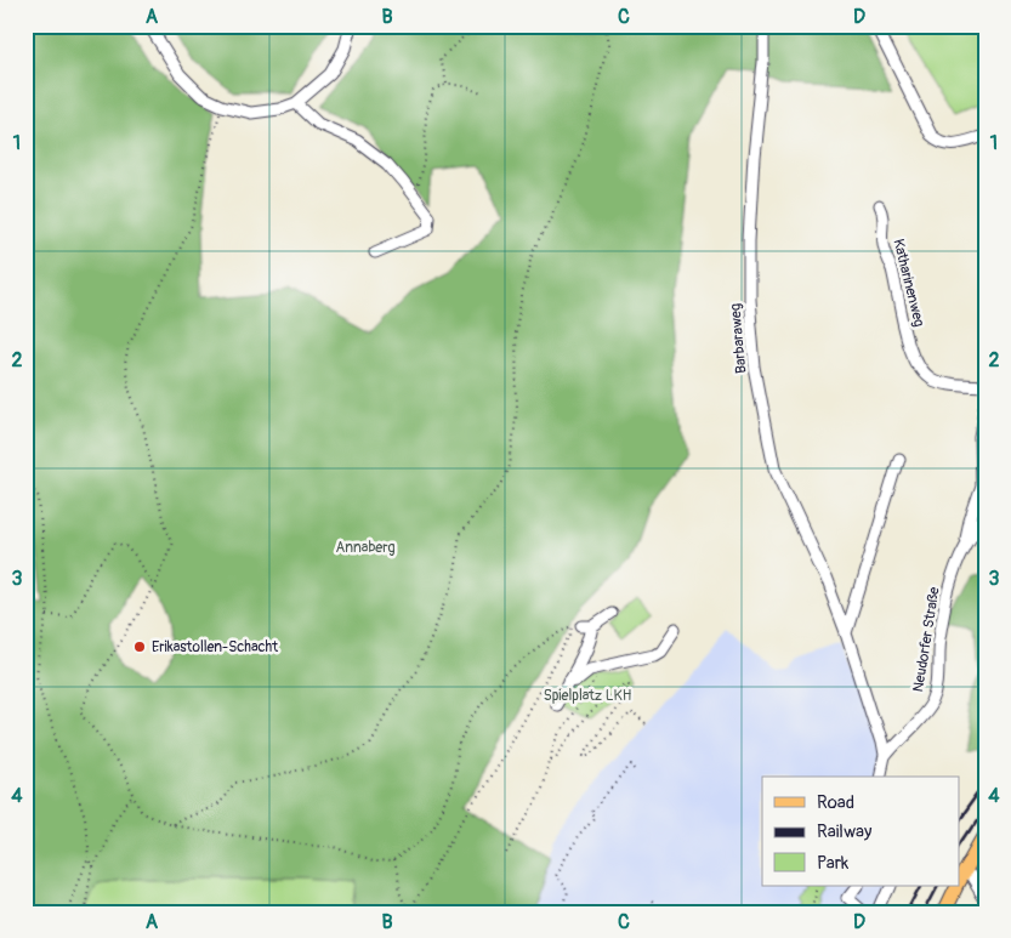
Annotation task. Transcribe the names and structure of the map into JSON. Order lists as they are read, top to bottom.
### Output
{
  "streets": {
    "street": ["Katharinenweg", "Barbaraweg", "Neudorfer Straße"]
  },
  "crossings": [
    ["Barbaraweg", "Neudorfer Straße"]
  ],
  "parks": ["Annaberg", "Spielplatz LKH"],
  "places": ["Erikastollen-Schacht"],
  "legend": ["Road", "Railway", "Park"],
  "grid": {
    "columns": [
      "A",
      "B",
      "C",
      "D"
    ],
    "rows": [
      "1",
      "2",
      "3",
      "4"
    ]
  }
}
